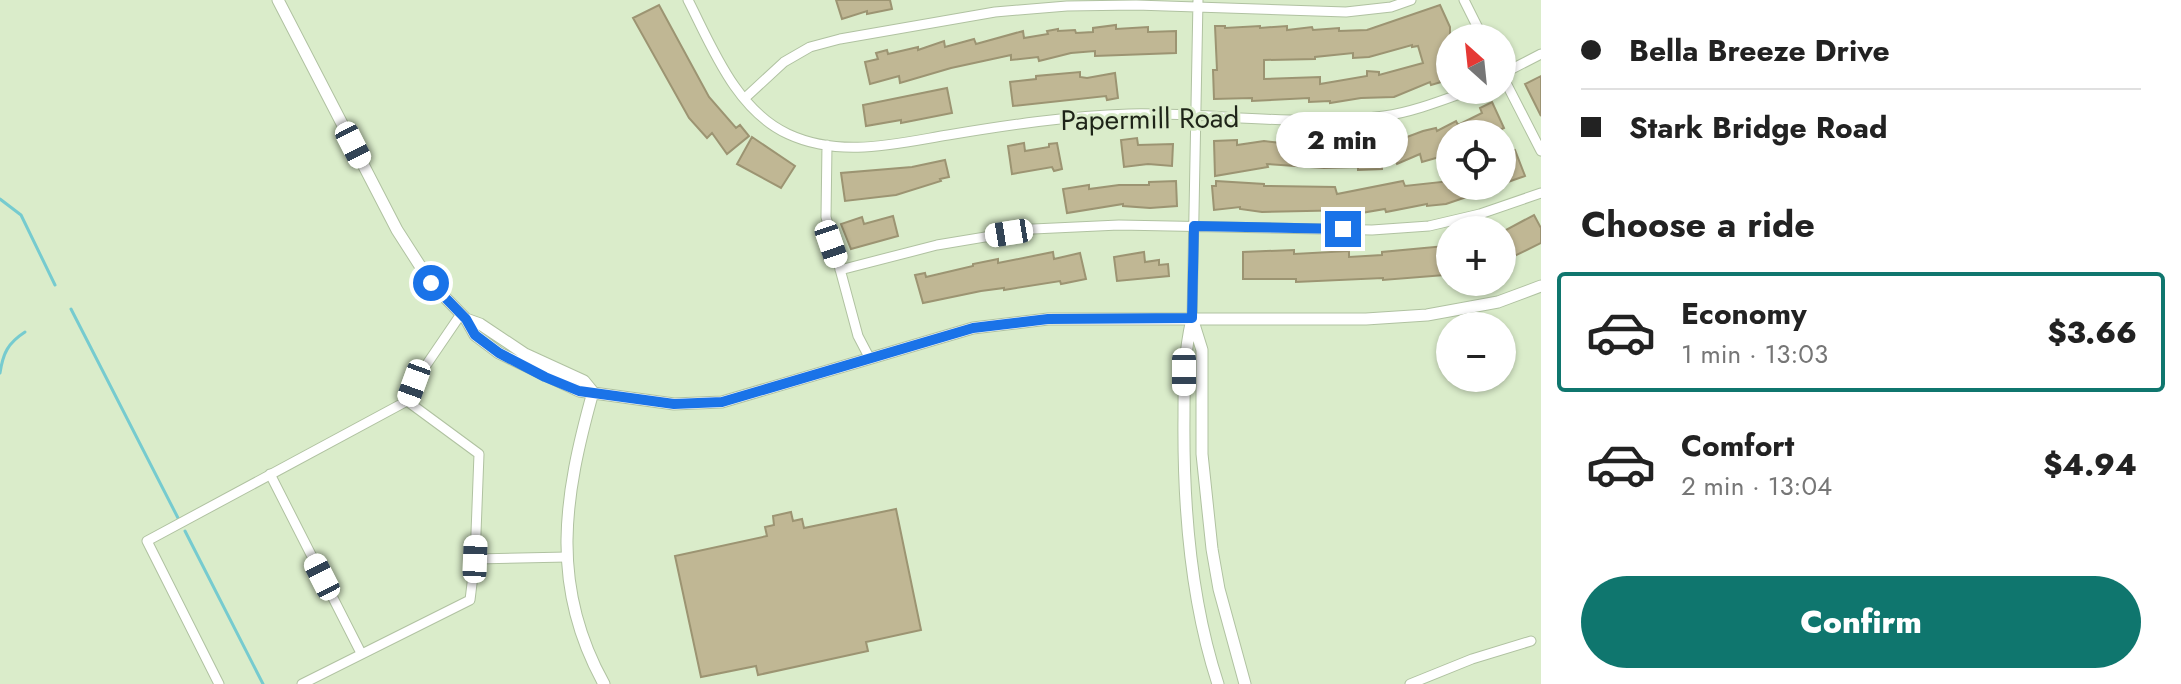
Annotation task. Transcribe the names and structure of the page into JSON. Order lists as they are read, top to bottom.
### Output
{
  "streets": {
    "street": ["Papermill Road"]
  },
  "north": "top left",
  "page": {
    "banner": ["Bella Breeze Drive", "Stark Bridge Road"],
    "map_buttons": ["+", "−"],
    "bubble": "2 min",
    "heading": "Choose a ride",
    "list": [
      {
        "name": "Economy",
        "note": "1 min · 13:03",
        "value": "$3.66"
      },
      {
        "name": "Comfort",
        "note": "2 min · 13:04",
        "value": "$4.94"
      }
    ],
    "buttons": "Confirm"
  }
}
